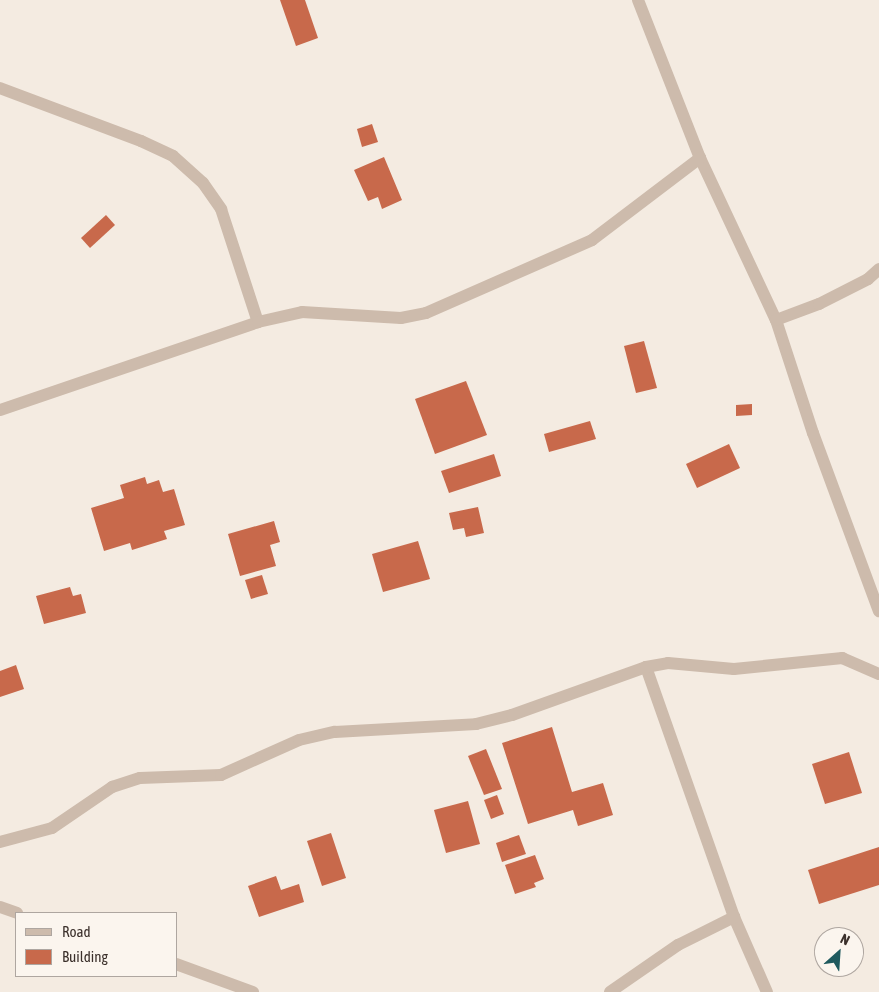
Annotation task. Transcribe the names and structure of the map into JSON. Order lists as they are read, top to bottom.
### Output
{
  "legend": ["Road", "Building"],
  "north": "top right"
}
